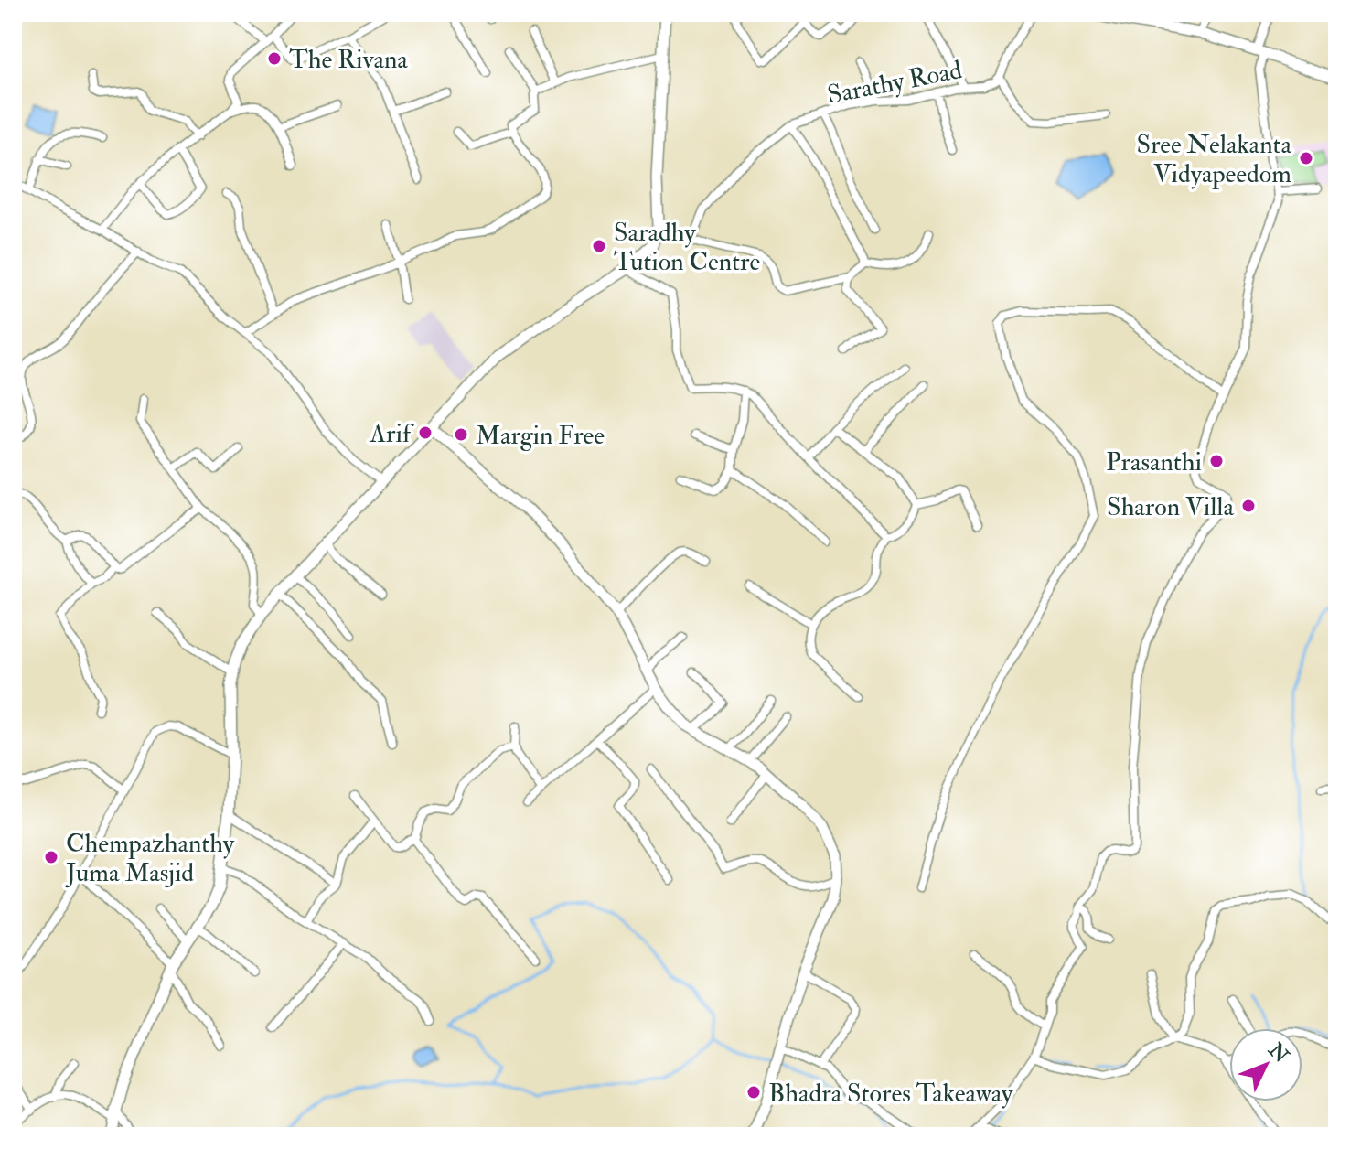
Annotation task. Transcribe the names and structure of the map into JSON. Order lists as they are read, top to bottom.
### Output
{
  "streets": {
    "street": ["Sarathy Road"]
  },
  "places": [
    "The Rivana",
    "Sree Nelakanta Vidyapeedom",
    "Saradhy Tution Centre",
    "Arif",
    "Margin Free",
    "Prasanthi",
    "Sharon Villa",
    "Chempazhanthy Juma Masjid",
    "Bhadra Stores Takeaway"
  ],
  "north": "top right"
}
